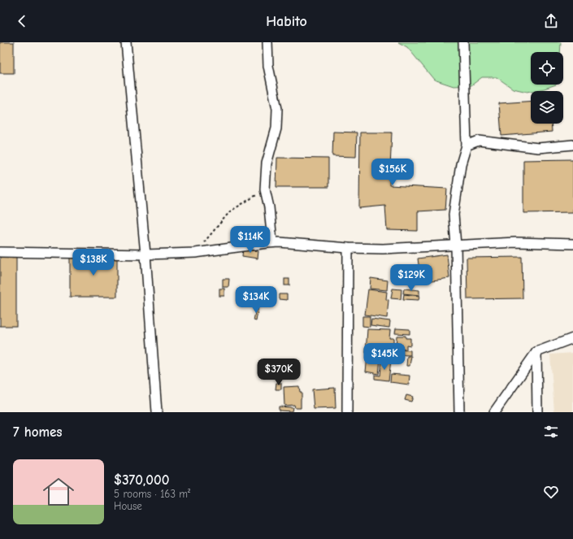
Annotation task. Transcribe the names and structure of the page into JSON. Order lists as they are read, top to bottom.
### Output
{
  "page": {
    "header": "Habito",
    "price": [
      "$156K",
      "$114K",
      "$138K",
      "$129K",
      "$134K",
      "$145K",
      "$370K"
    ],
    "heading": "7 homes",
    "list": [
      {
        "name": "$370,000",
        "note": "5 rooms · 163 m² · House"
      }
    ]
  }
}
